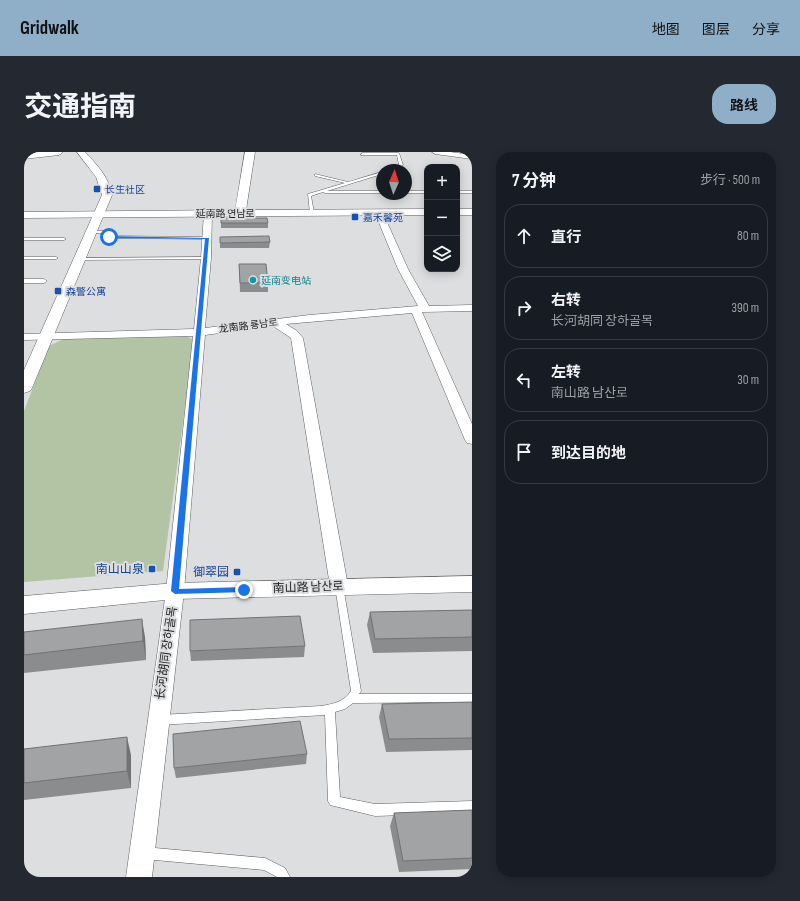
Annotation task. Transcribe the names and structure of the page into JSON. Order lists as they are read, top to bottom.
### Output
{
  "streets": {
    "main road": ["延南路 연남로"],
    "street": ["龙南路 룡남로", "南山路 남산로", "长河胡同 장하골목"]
  },
  "crossings": [
    ["延南路 연남로", "长河胡同 장하골목"],
    ["龙南路 룡남로", "长河胡同 장하골목"],
    ["南山路 남산로", "长河胡同 장하골목"]
  ],
  "places": {
    "transit": [
      "长生社区",
      "嘉禾馨苑",
      "森警公寓",
      "南山山泉",
      "御翠园"
    ],
    "other": ["延南变电站"]
  },
  "north": "top",
  "page": {
    "header": "Gridwalk",
    "nav": ["地图", "图层", "分享"],
    "title": "交通指南",
    "buttons": "路线",
    "heading": ["7 分钟", "步行 · 500 m"],
    "map_buttons": ["+", "−"],
    "list": [
      ["直行", "80 m"],
      ["右转", "长河胡同 장하골목", "390 m"],
      ["左转", "南山路 남산로", "30 m"],
      "到达目的地"
    ]
  }
}
